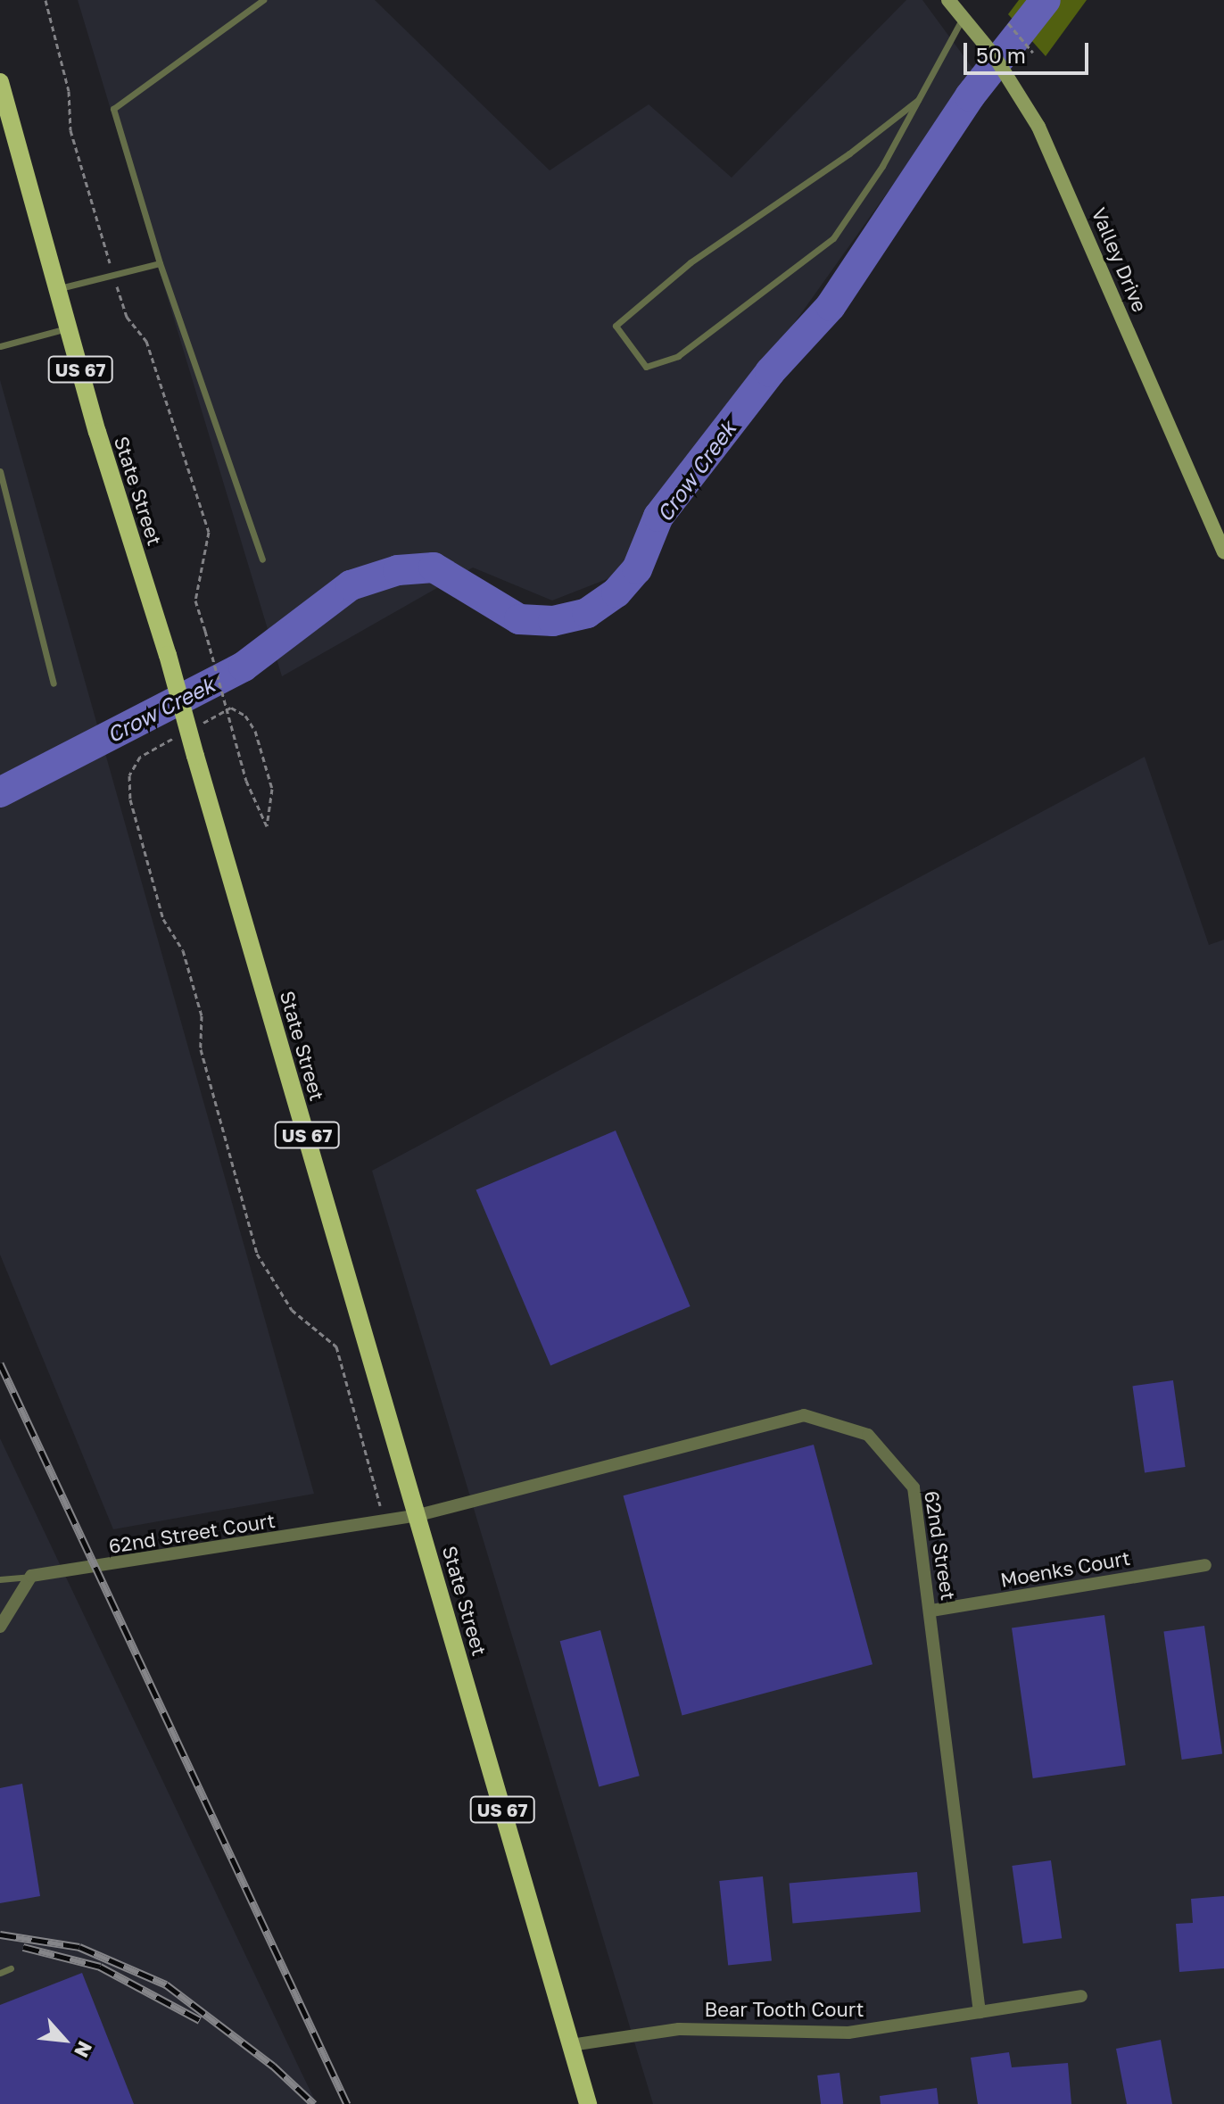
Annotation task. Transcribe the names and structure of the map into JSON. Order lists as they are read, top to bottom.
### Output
{
  "streets": {
    "main road": ["US 67", "State Street"],
    "street": [
      "Valley Drive",
      "62nd Street Court",
      "62nd Street",
      "Moenks Court",
      "Bear Tooth Court"
    ]
  },
  "crossings": [
    ["State Street", "62nd Street Court"],
    ["State Street", "62nd Street"],
    ["State Street", "Bear Tooth Court"],
    ["62nd Street Court", "62nd Street"],
    ["62nd Street", "Moenks Court"],
    ["62nd Street", "Bear Tooth Court"]
  ],
  "water": ["Crow Creek"],
  "scale_bar": "50 m",
  "north": "bottom right"
}
